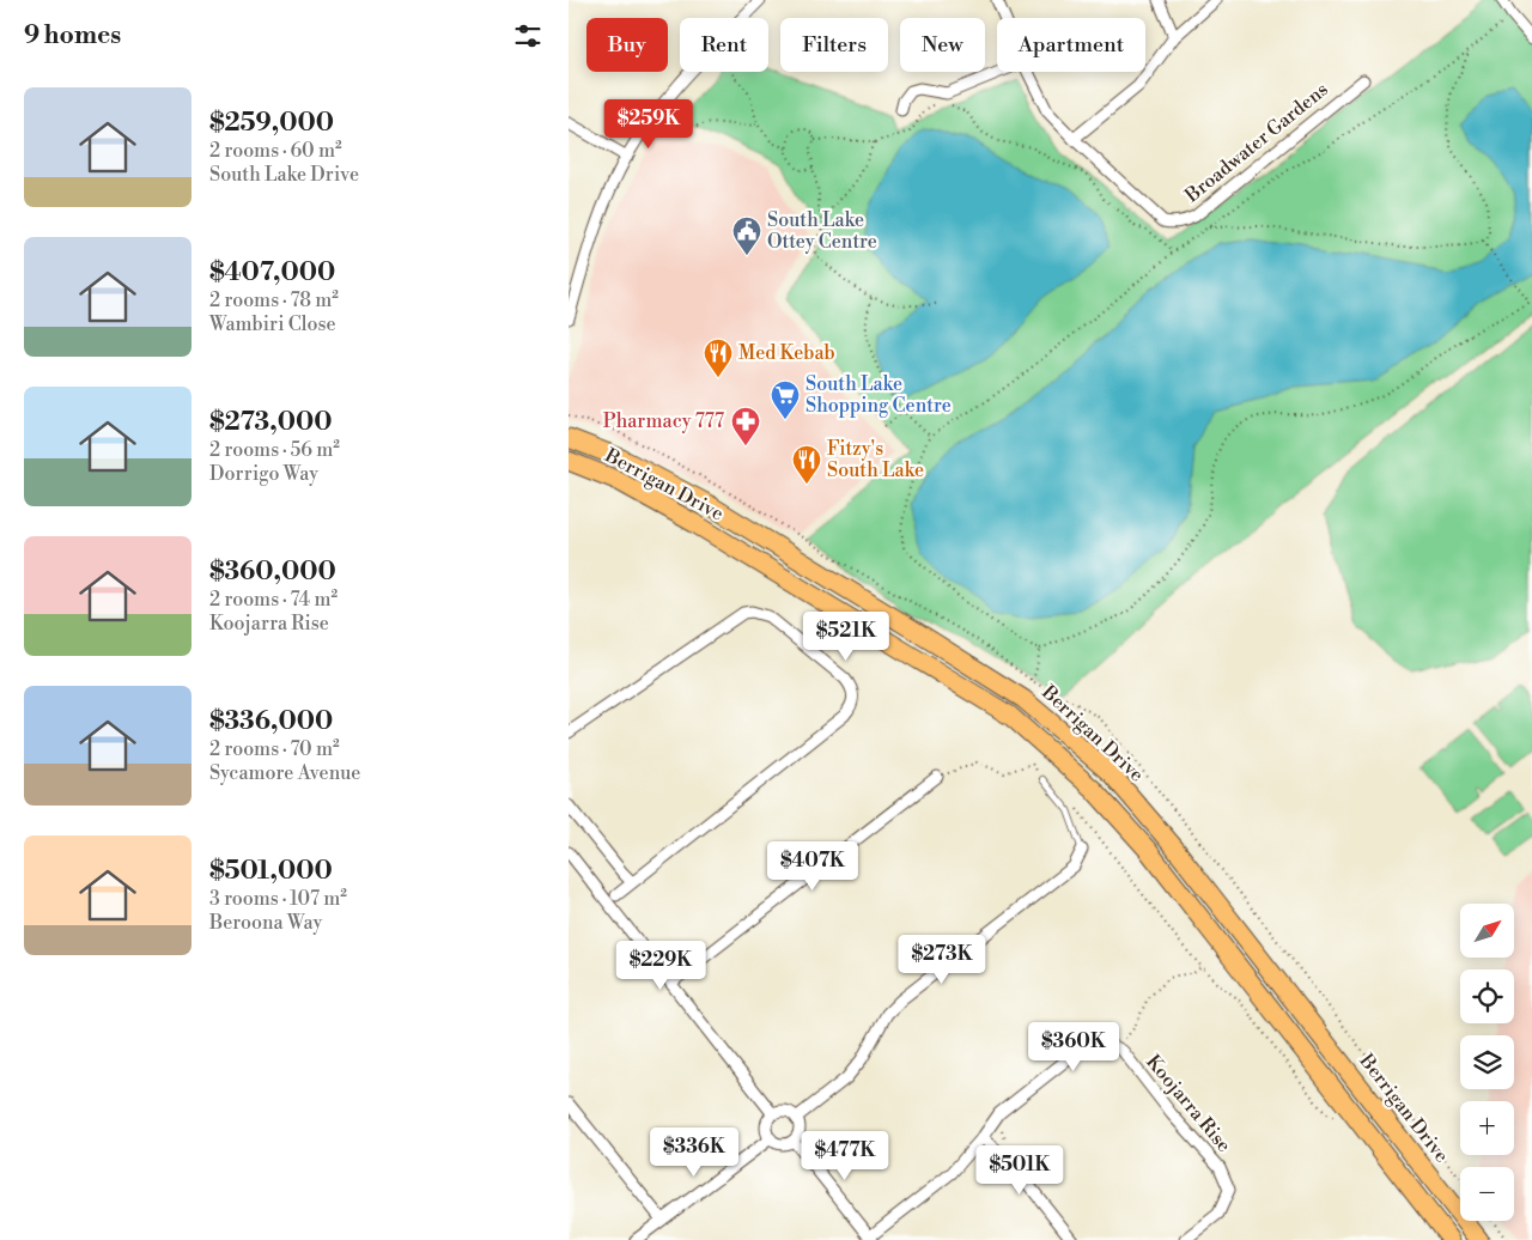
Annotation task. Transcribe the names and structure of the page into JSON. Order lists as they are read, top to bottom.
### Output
{
  "streets": {
    "main road": ["Berrigan Drive"],
    "street": ["Broadwater Gardens", "Koojarra Rise"]
  },
  "places": {
    "public building": ["South Lake Ottey Centre"],
    "restaurant": ["Med Kebab", "Fitzy's South Lake"],
    "supermarket": ["South Lake Shopping Centre"],
    "pharmacy": ["Pharmacy 777"]
  },
  "north": "top right",
  "page": {
    "heading": "9 homes",
    "chip": [
      "Buy",
      "Rent",
      "Filters",
      "New",
      "Apartment"
    ],
    "list": [
      {
        "name": "$259,000",
        "note": "2 rooms · 60 m² · South Lake Drive"
      },
      {
        "name": "$407,000",
        "note": "2 rooms · 78 m² · Wambiri Close"
      },
      {
        "name": "$273,000",
        "note": "2 rooms · 56 m² · Dorrigo Way"
      },
      {
        "name": "$360,000",
        "note": "2 rooms · 74 m² · Koojarra Rise"
      },
      {
        "name": "$336,000",
        "note": "2 rooms · 70 m² · Sycamore Avenue"
      },
      {
        "name": "$501,000",
        "note": "3 rooms · 107 m² · Beroona Way"
      }
    ],
    "price": [
      "$259K",
      "$521K",
      "$407K",
      "$273K",
      "$229K",
      "$360K",
      "$336K",
      "$477K",
      "$501K"
    ],
    "map_buttons": ["+", "−"]
  }
}
